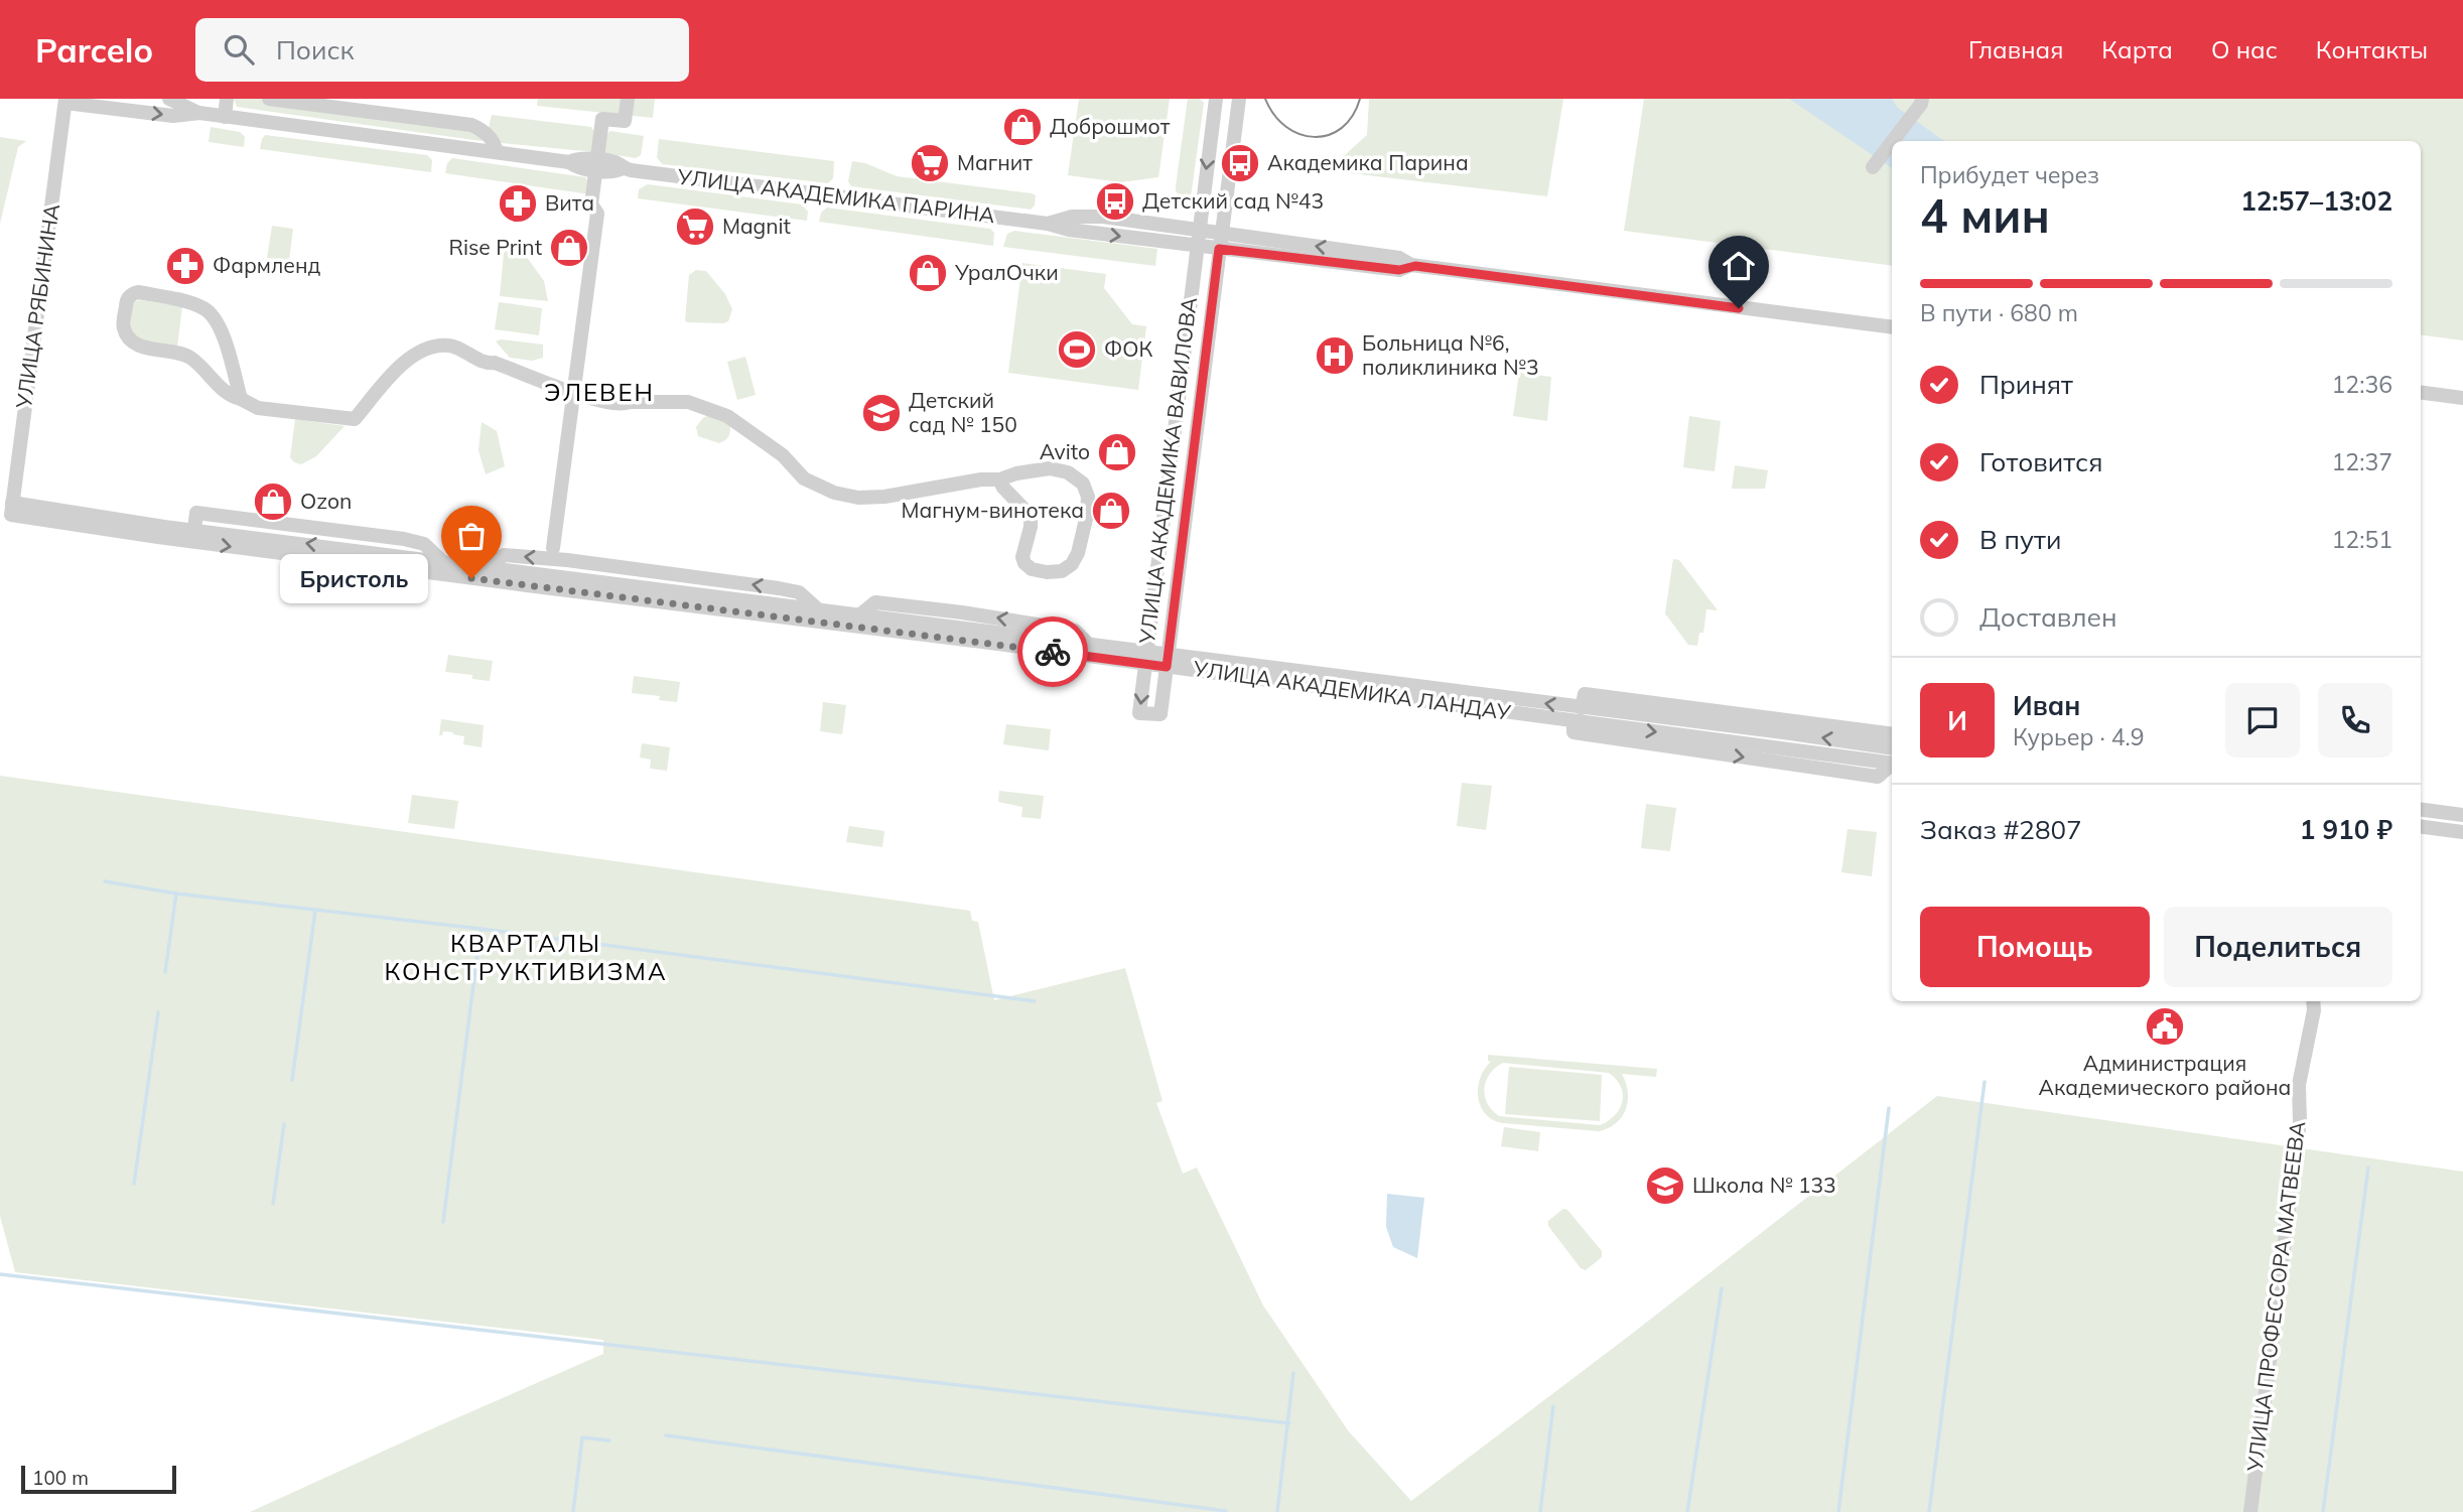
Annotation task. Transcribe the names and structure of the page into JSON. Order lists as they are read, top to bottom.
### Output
{
  "streets": {
    "street": [
      "УЛИЦА АКАДЕМИКА ПАРИНА",
      "УЛИЦА РЯБИНИНА",
      "УЛИЦА АКАДЕМИКА ВАВИЛОВА",
      "УЛИЦА АКАДЕМИКА ЛАНДАУ",
      "УЛИЦА ПРОФЕССОРА МАТВЕЕВА"
    ]
  },
  "crossings": [
    ["УЛИЦА АКАДЕМИКА ПАРИНА", "УЛИЦА РЯБИНИНА"],
    ["УЛИЦА АКАДЕМИКА ПАРИНА", "УЛИЦА АКАДЕМИКА ВАВИЛОВА"],
    ["УЛИЦА РЯБИНИНА", "УЛИЦА АКАДЕМИКА ЛАНДАУ"],
    ["УЛИЦА АКАДЕМИКА ВАВИЛОВА", "УЛИЦА АКАДЕМИКА ЛАНДАУ"]
  ],
  "districts": ["ЭЛЕВЕН", "КВАРТАЛЫ КОНСТРУКТИВИЗМА"],
  "places": {
    "shop": [
      "Доброшмот",
      "Rise Print",
      "УралОчки",
      "Avito",
      "Ozon",
      "Магнум-винотека"
    ],
    "supermarket": ["Магнит", "Magnit"],
    "bus stop": ["Академика Парина", "Детский сад №43"],
    "pharmacy": ["Вита", "Фармленд"],
    "sports": ["ФОК"],
    "hospital": ["Больница №6, поликлиника №3"],
    "school or university": ["Детский сад № 150", "Школа № 133"],
    "other": ["Бристоль"],
    "public building": ["Администрация Академического района"]
  },
  "scale_bar": "100 m",
  "page": {
    "header": "Parcelo",
    "search": "Поиск",
    "nav": [
      "Главная",
      "Карта",
      "О нас",
      "Контакты"
    ],
    "heading": ["4 мин", "Прибудет через", "12:57–13:02"],
    "panel": [
      "Иван",
      "Курьер · 4.9",
      "Заказ #2807",
      "1 910 ₽"
    ],
    "bar": "В пути · 680 m",
    "list": [
      ["Принят", "12:36"],
      ["Готовится", "12:37"],
      ["В пути", "12:51"],
      "Доставлен"
    ],
    "bubble": "Бристоль",
    "round": "И",
    "buttons": ["Помощь", "Поделиться"],
    "scale": "100 m"
  }
}
